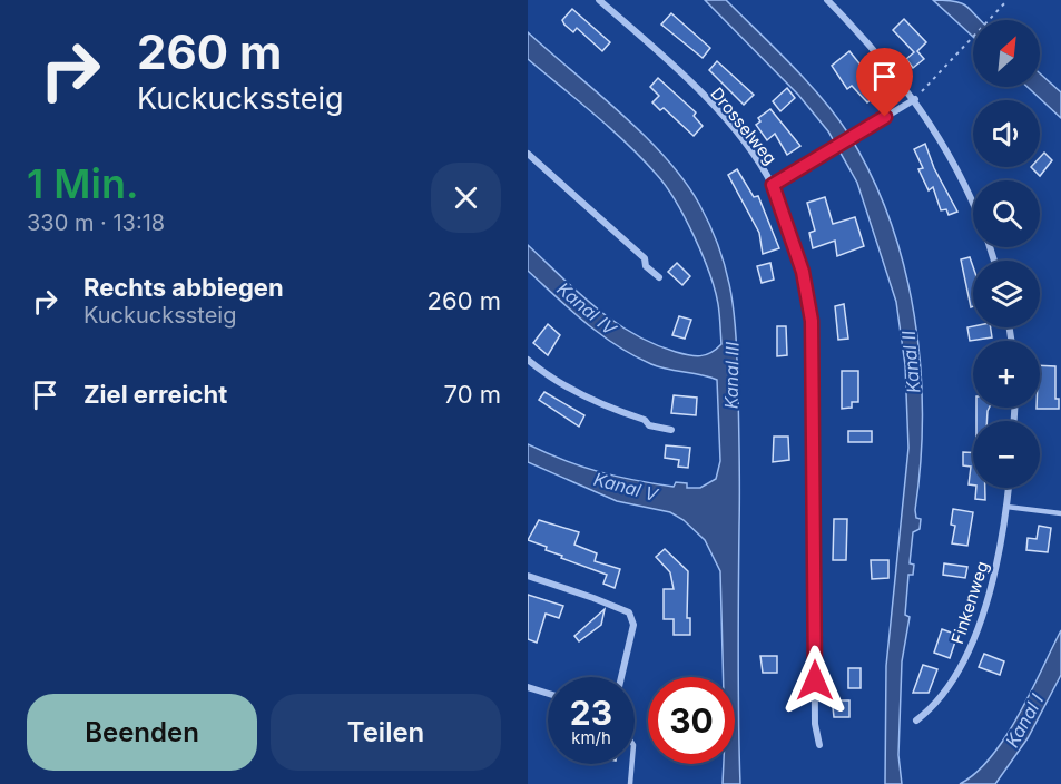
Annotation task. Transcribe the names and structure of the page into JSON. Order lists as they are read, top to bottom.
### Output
{
  "streets": {
    "street": ["Drosselweg", "Finkenweg"]
  },
  "water": [
    "Kanal IV",
    "Kanal II",
    "Kanal III",
    "Kanal V",
    "Kanal I"
  ],
  "north": "top right",
  "page": {
    "turn": ["260 m", "Kuckuckssteig"],
    "map_buttons": ["+", "−"],
    "heading": ["1 Min.", "330 m · 13:18"],
    "list": [
      {
        "name": "Rechts abbiegen",
        "note": "Kuckuckssteig",
        "value": "260 m"
      },
      {
        "name": "Ziel erreicht",
        "value": "70 m"
      }
    ],
    "speed": "23 km/h",
    "limit": "30",
    "buttons": ["Beenden", "Teilen"]
  }
}
